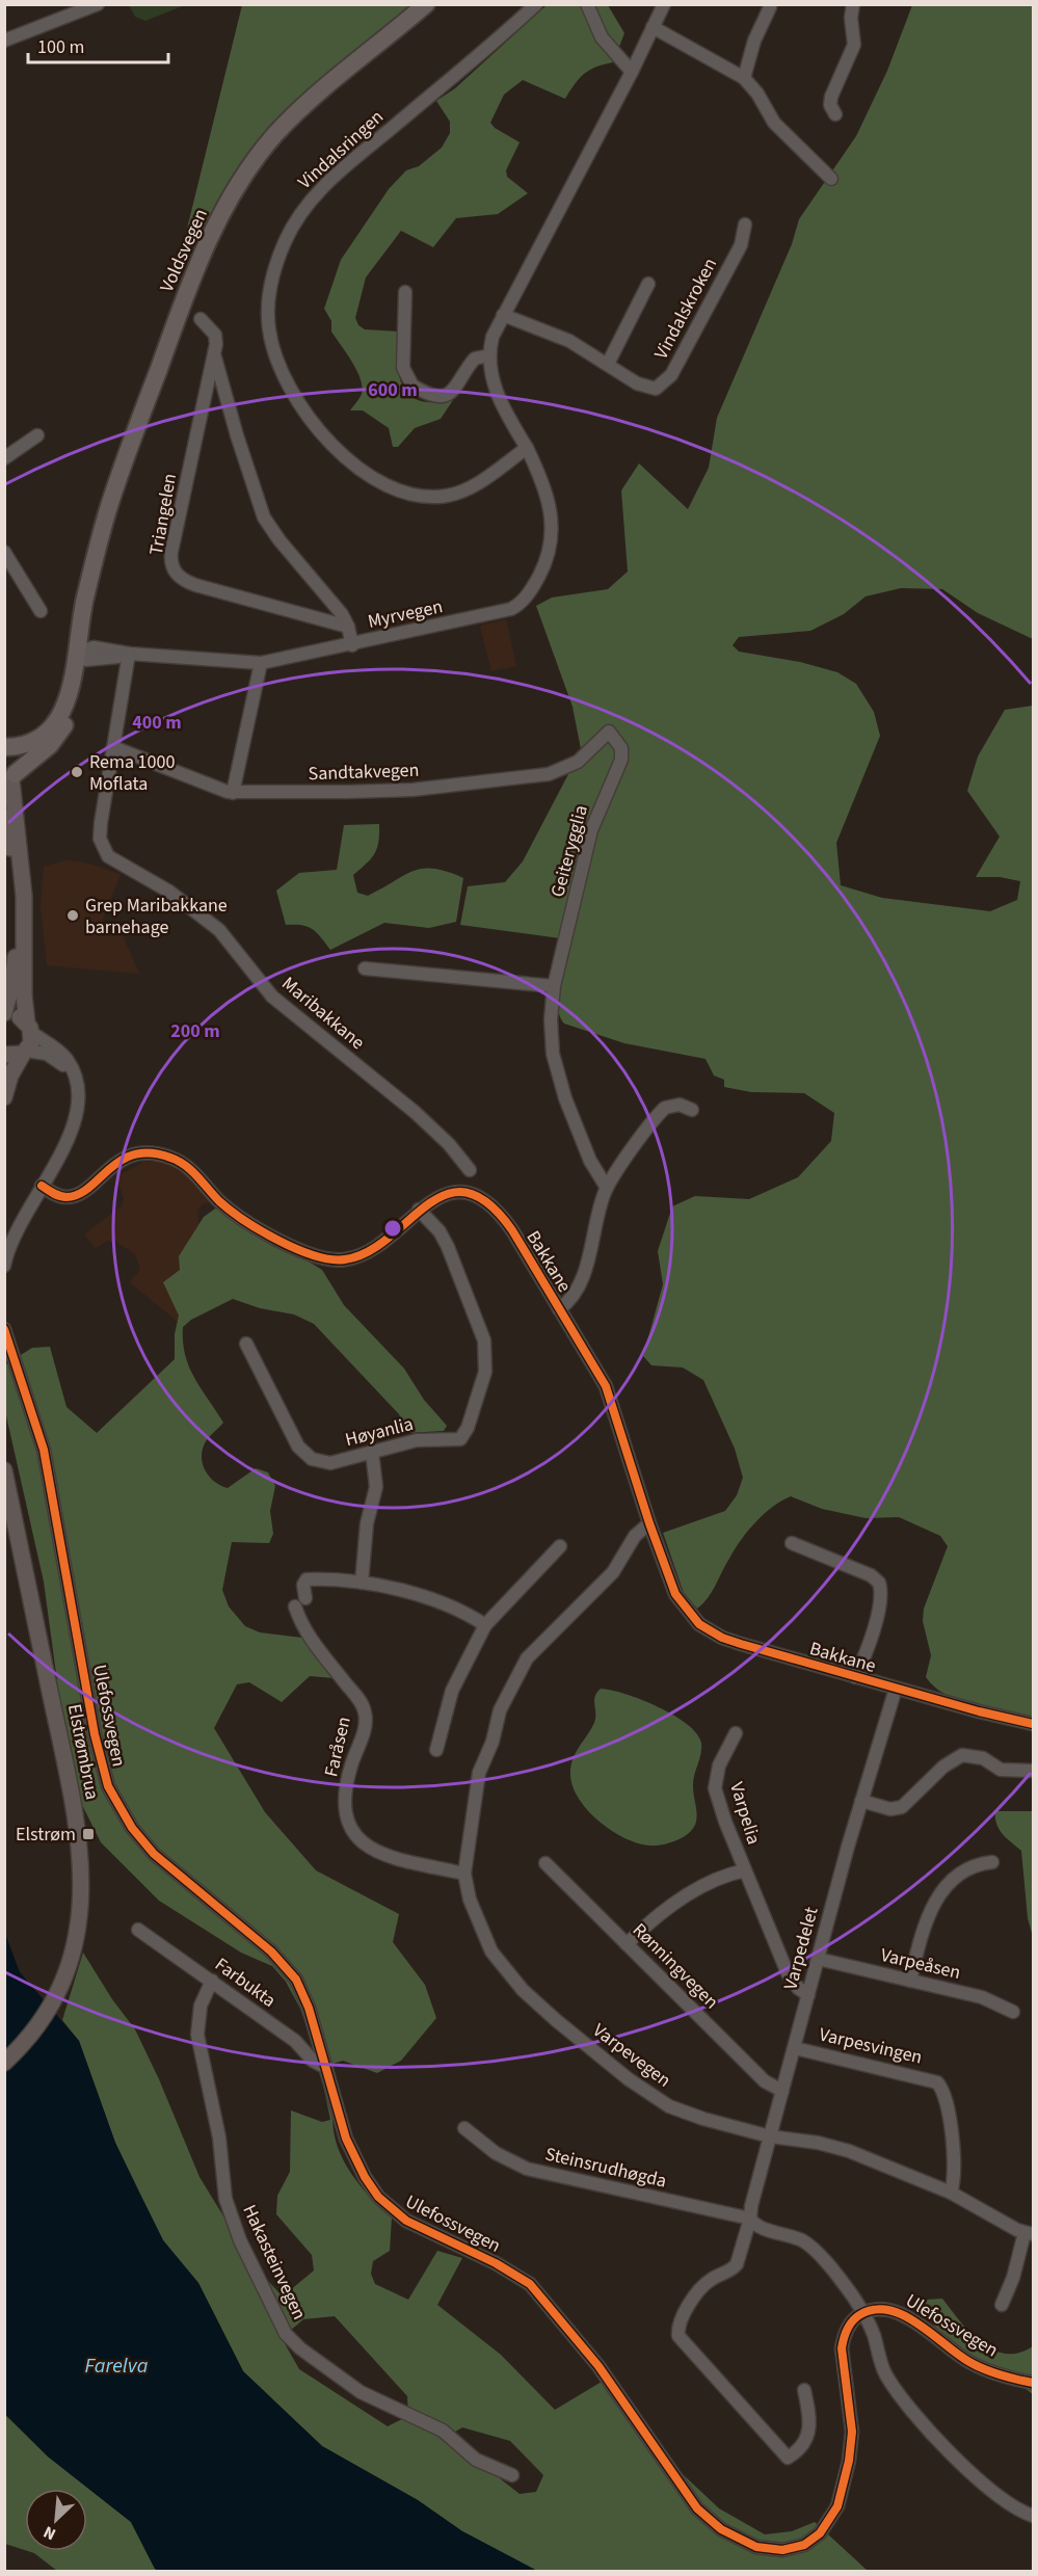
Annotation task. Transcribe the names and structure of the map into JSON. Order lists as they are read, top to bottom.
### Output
{
  "streets": {
    "highway": ["Voldsvegen"],
    "main road": ["Elstrømbrua"],
    "street": [
      "Vindalsringen",
      "Vindalskroken",
      "Triangelen",
      "Myrvegen",
      "Sandtakvegen",
      "Geiterygglia",
      "Maribakkane",
      "Bakkane",
      "Høyanlia",
      "Ulefossvegen",
      "Faråsen",
      "Varpelia",
      "Varpedelet",
      "Varpeåsen",
      "Rønningvegen",
      "Farbukta",
      "Varpesvingen",
      "Varpevegen",
      "Steinsrudhøgda",
      "Hakasteinvegen"
    ]
  },
  "crossings": [
    ["Vindalsringen", "Myrvegen"],
    ["Voldsvegen", "Myrvegen"],
    ["Triangelen", "Myrvegen"],
    ["Myrvegen", "Maribakkane"],
    ["Sandtakvegen", "Geiterygglia"],
    ["Sandtakvegen", "Maribakkane"],
    ["Bakkane", "Høyanlia"],
    ["Bakkane", "Varpedelet"],
    ["Bakkane", "Varpevegen"],
    ["Ulefossvegen", "Farbukta"],
    ["Faråsen", "Varpevegen"],
    ["Varpelia", "Varpedelet"],
    ["Varpelia", "Rønningvegen"],
    ["Varpedelet", "Varpeåsen"],
    ["Varpedelet", "Rønningvegen"],
    ["Varpedelet", "Varpesvingen"],
    ["Varpedelet", "Varpevegen"],
    ["Varpedelet", "Steinsrudhøgda"],
    ["Farbukta", "Hakasteinvegen"],
    ["Varpesvingen", "Varpevegen"]
  ],
  "water": ["Farelva"],
  "places": {
    "other": ["Rema 1000 Moflata", "Grep Maribakkane barnehage"],
    "transit": ["Elstrøm"]
  },
  "scale_bar": "100 m",
  "north": "bottom left",
  "rings": ["600 m", "400 m", "200 m"]
}
